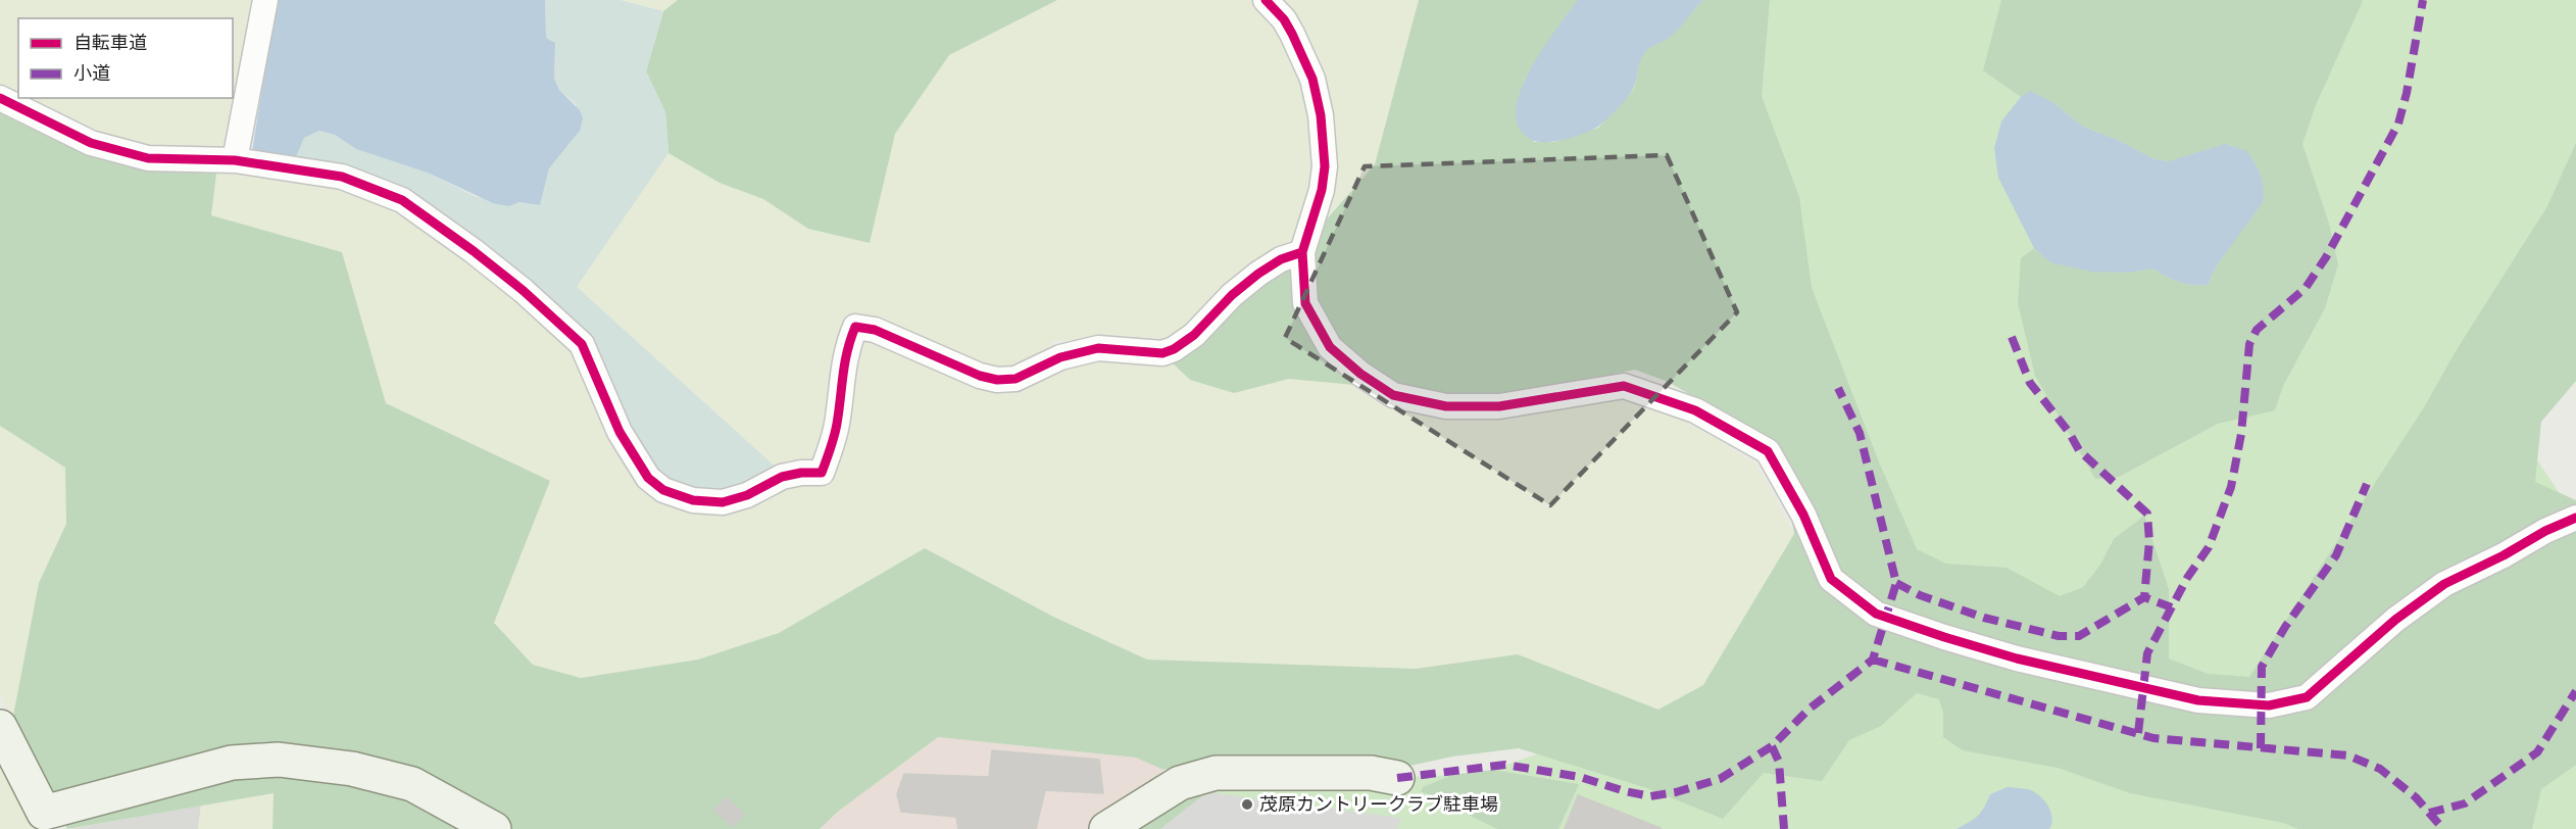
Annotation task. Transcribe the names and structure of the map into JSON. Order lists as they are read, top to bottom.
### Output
{
  "places": ["茂原カントリークラブ駐車場"],
  "legend": ["自転車道", "小道"]
}
